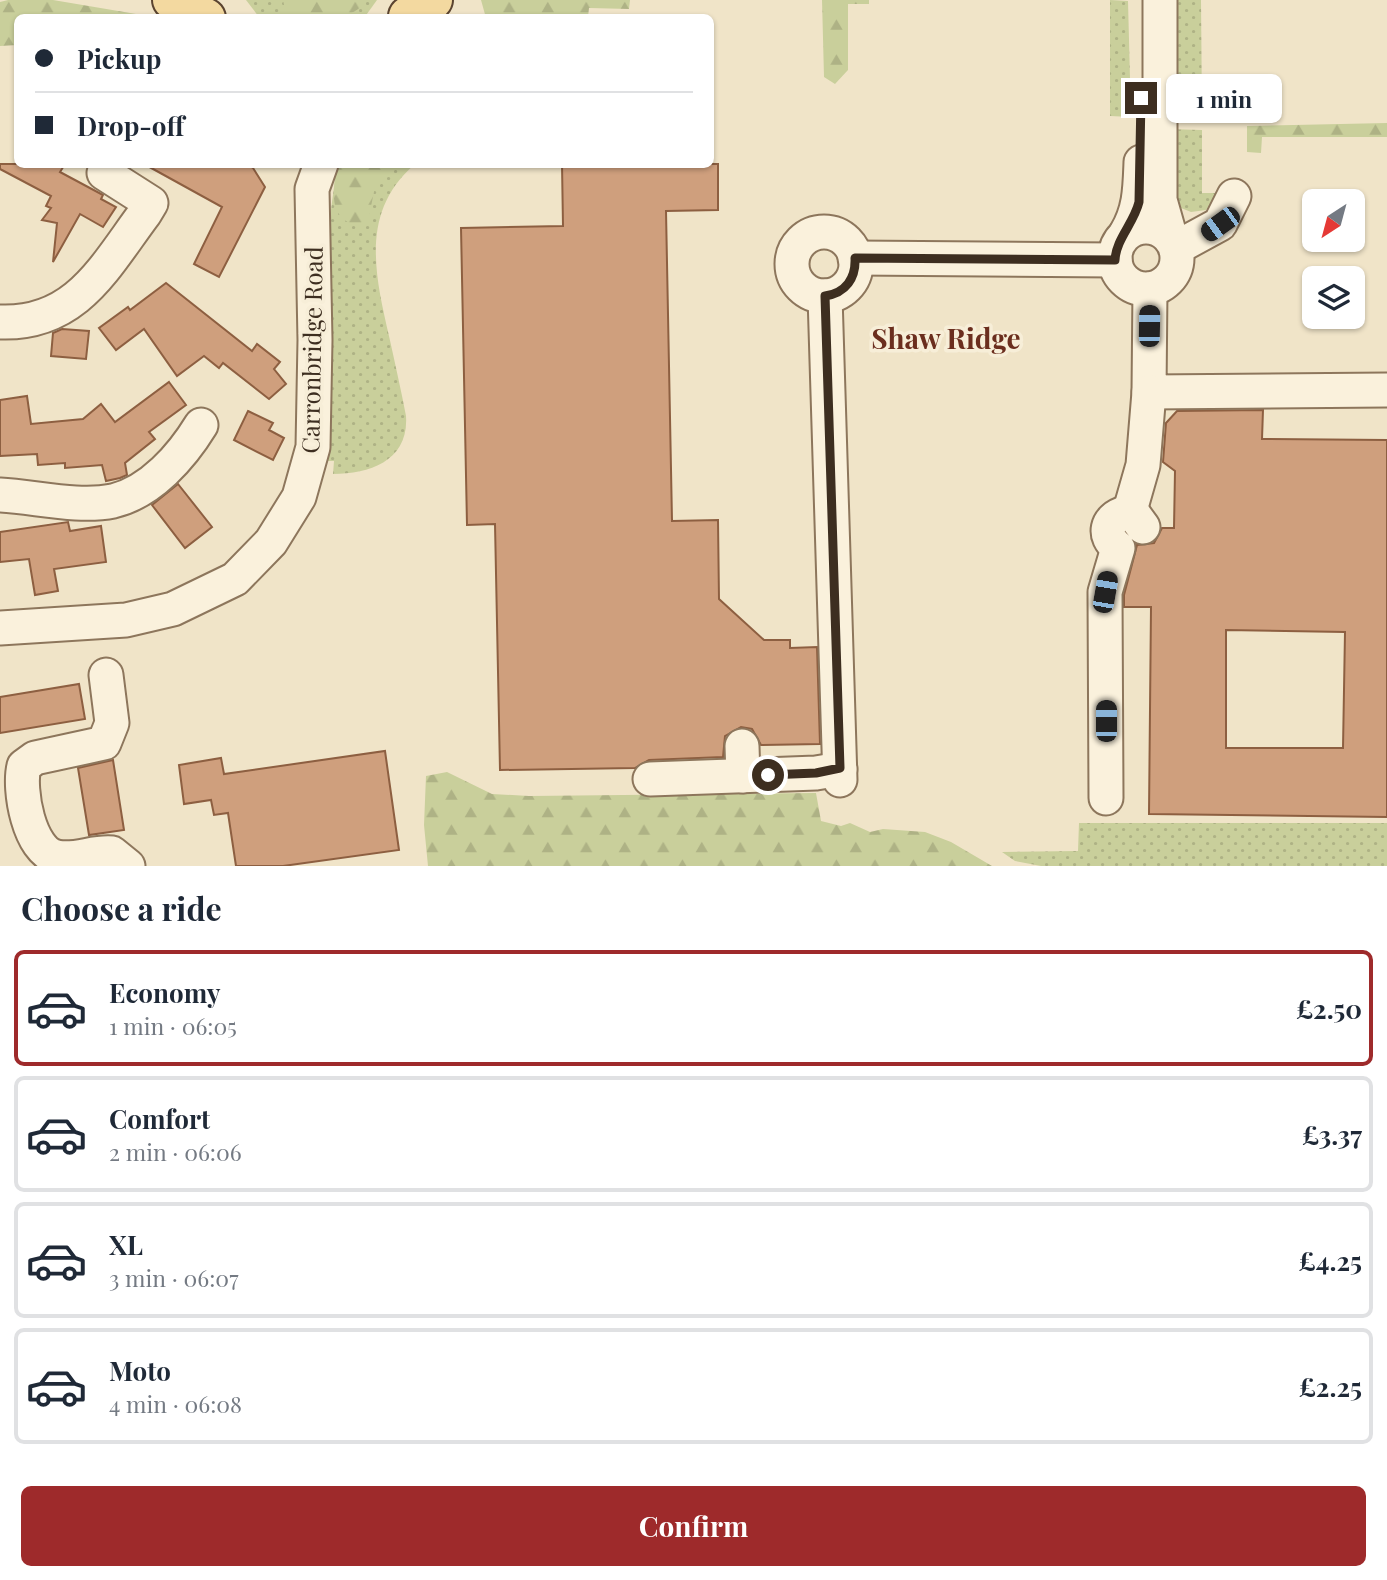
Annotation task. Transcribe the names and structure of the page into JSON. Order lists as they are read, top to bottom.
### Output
{
  "streets": {
    "street": ["Carronbridge Road"]
  },
  "districts": ["Shaw Ridge"],
  "north": "bottom left",
  "page": {
    "banner": ["Pickup", "Drop-off"],
    "bubble": "1 min",
    "heading": "Choose a ride",
    "list": [
      {
        "name": "Economy",
        "note": "1 min · 06:05",
        "value": "£2.50"
      },
      {
        "name": "Comfort",
        "note": "2 min · 06:06",
        "value": "£3.37"
      },
      {
        "name": "XL",
        "note": "3 min · 06:07",
        "value": "£4.25"
      },
      {
        "name": "Moto",
        "note": "4 min · 06:08",
        "value": "£2.25"
      }
    ],
    "buttons": "Confirm"
  }
}
